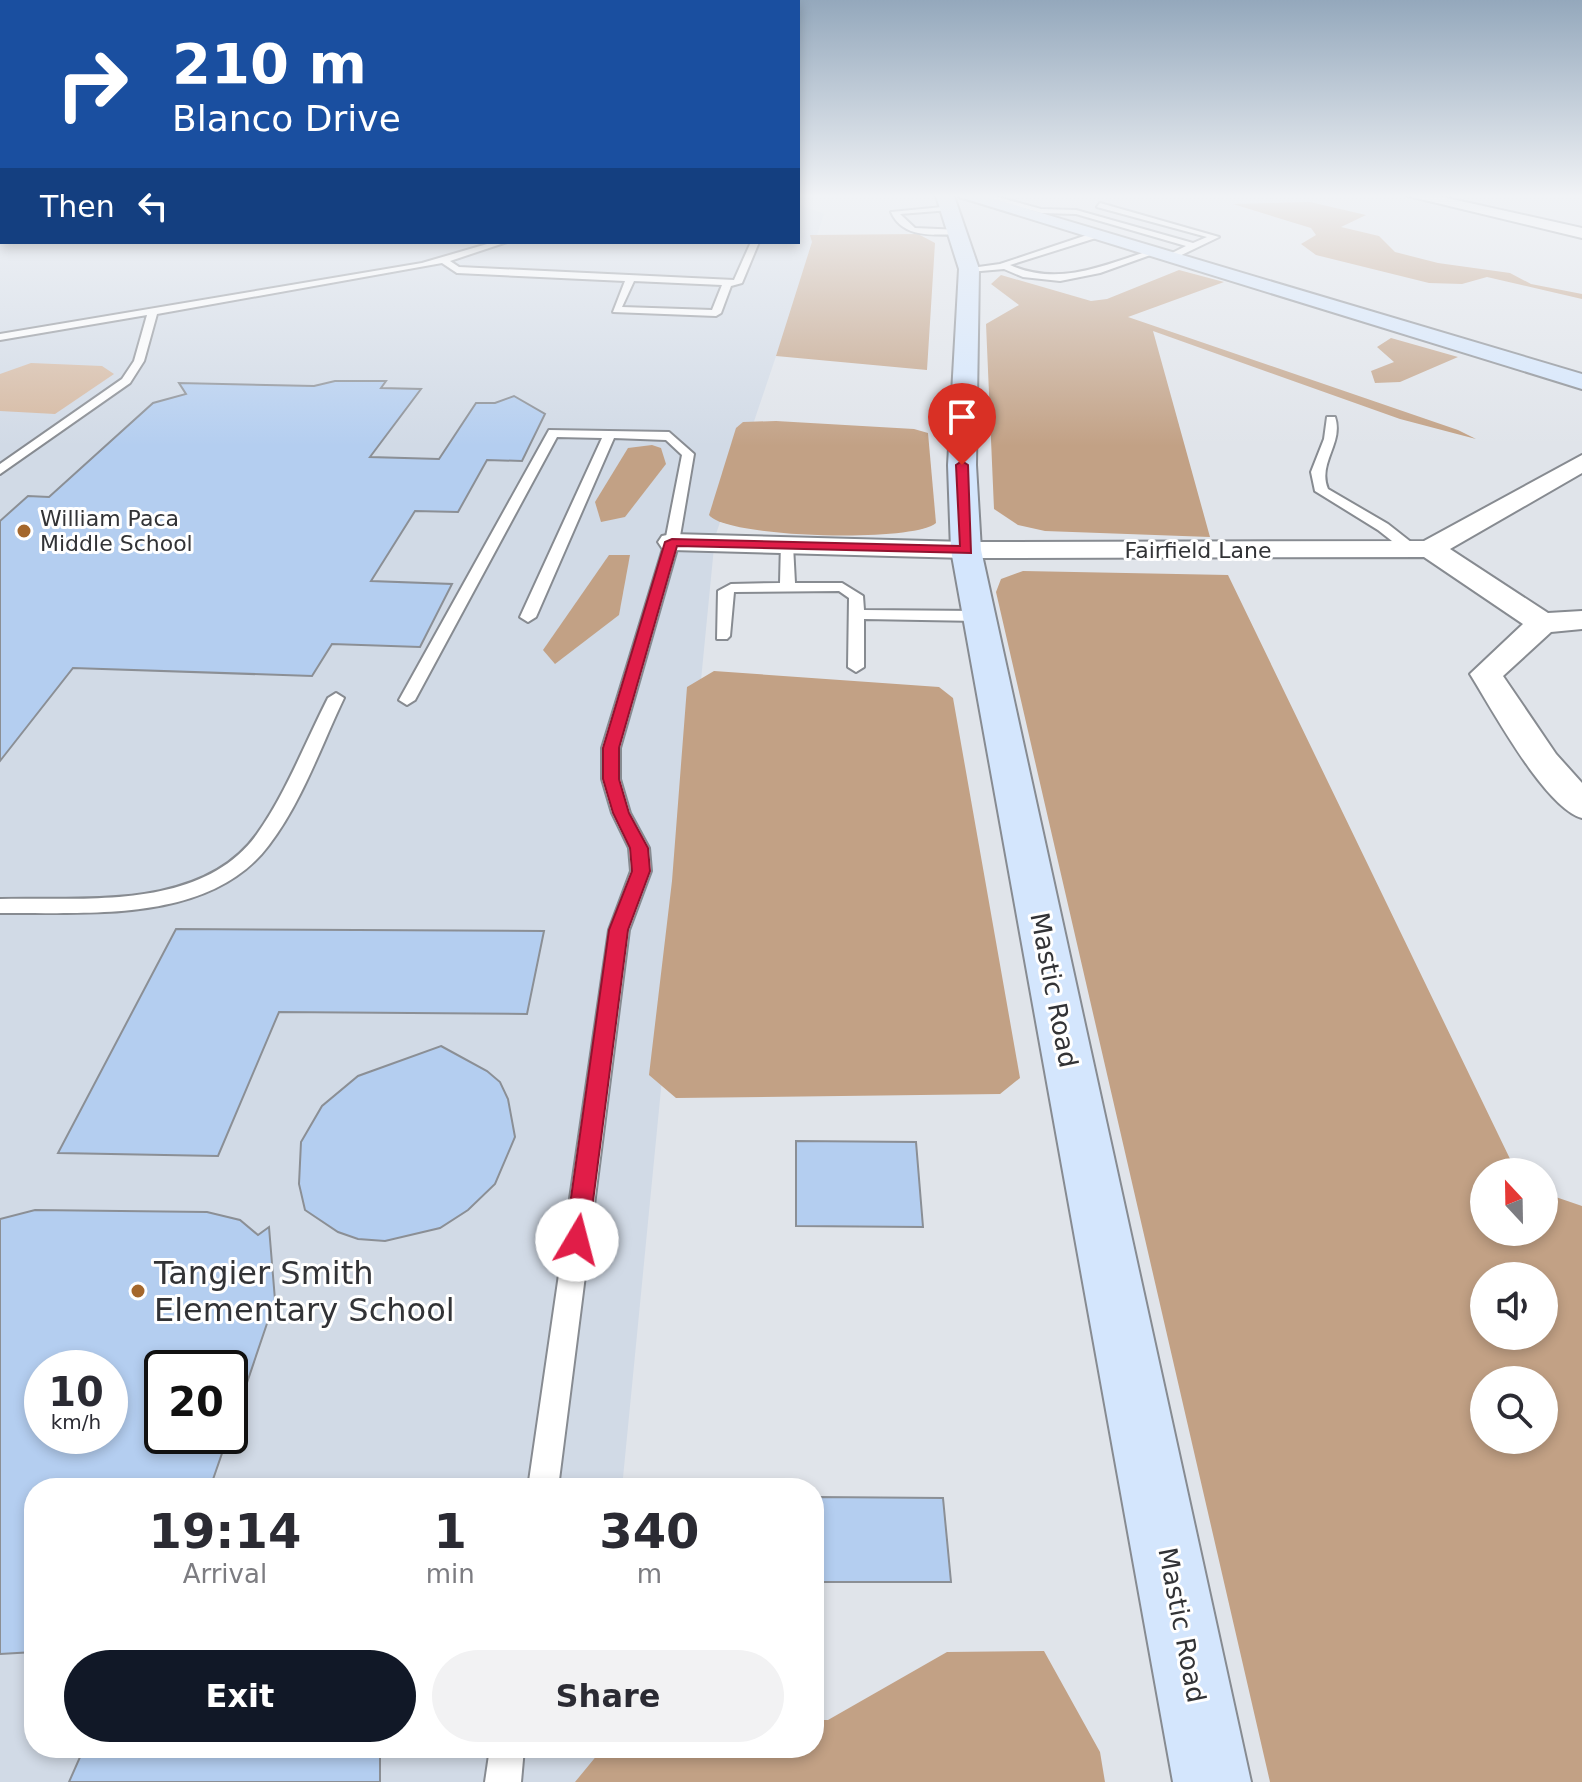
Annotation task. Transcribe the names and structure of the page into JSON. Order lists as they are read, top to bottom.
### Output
{
  "streets": {
    "main road": ["Mastic Road"],
    "street": ["Fairfield Lane"]
  },
  "crossings": [
    ["Fairfield Lane", "Mastic Road"]
  ],
  "places": ["William Paca Middle School", "Tangier Smith Elementary School"],
  "north": "top",
  "page": {
    "turn": ["210 m", "Blanco Drive"],
    "then": "Then",
    "speed": "10 km/h",
    "limit": "20",
    "eta": [
      "19:14",
      "Arrival",
      "1",
      "min",
      "340",
      "m"
    ],
    "buttons": ["Exit", "Share"]
  }
}
